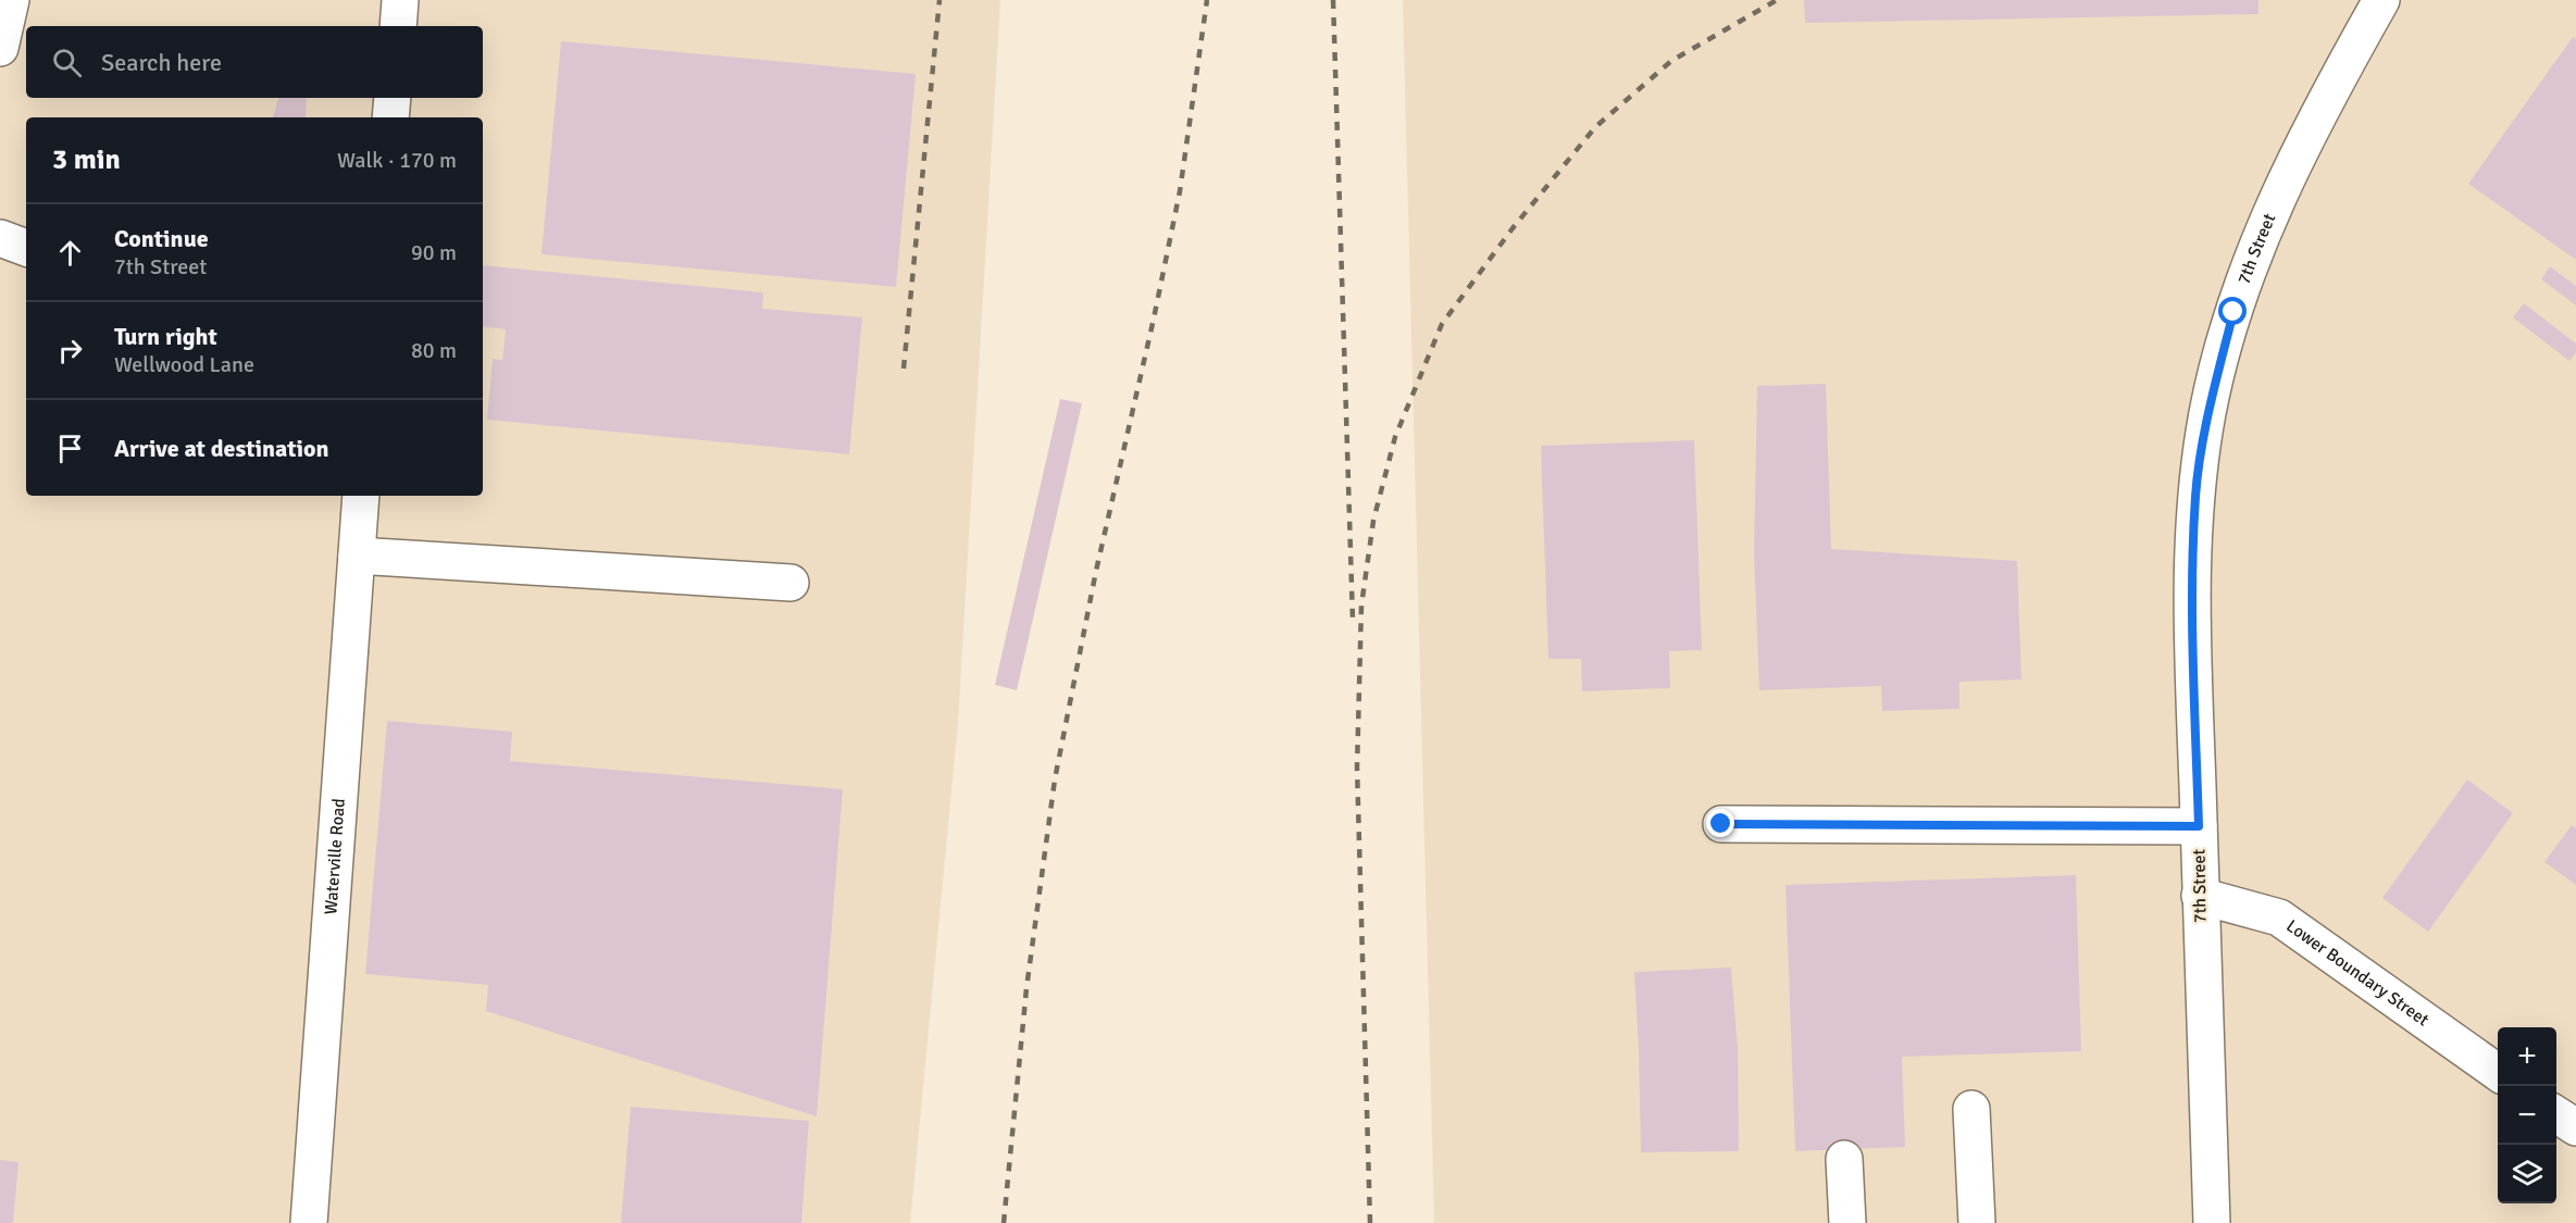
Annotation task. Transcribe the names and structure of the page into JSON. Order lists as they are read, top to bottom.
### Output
{
  "streets": {
    "street": ["7th Street", "Waterville Road", "Lower Boundary Street"]
  },
  "crossings": [
    ["7th Street", "Lower Boundary Street"]
  ],
  "page": {
    "search": "Search here",
    "heading": ["3 min", "Walk · 170 m"],
    "list": [
      ["Continue", "7th Street", "90 m"],
      ["Turn right", "Wellwood Lane", "80 m"],
      "Arrive at destination"
    ],
    "map_buttons": ["+", "−"]
  }
}
